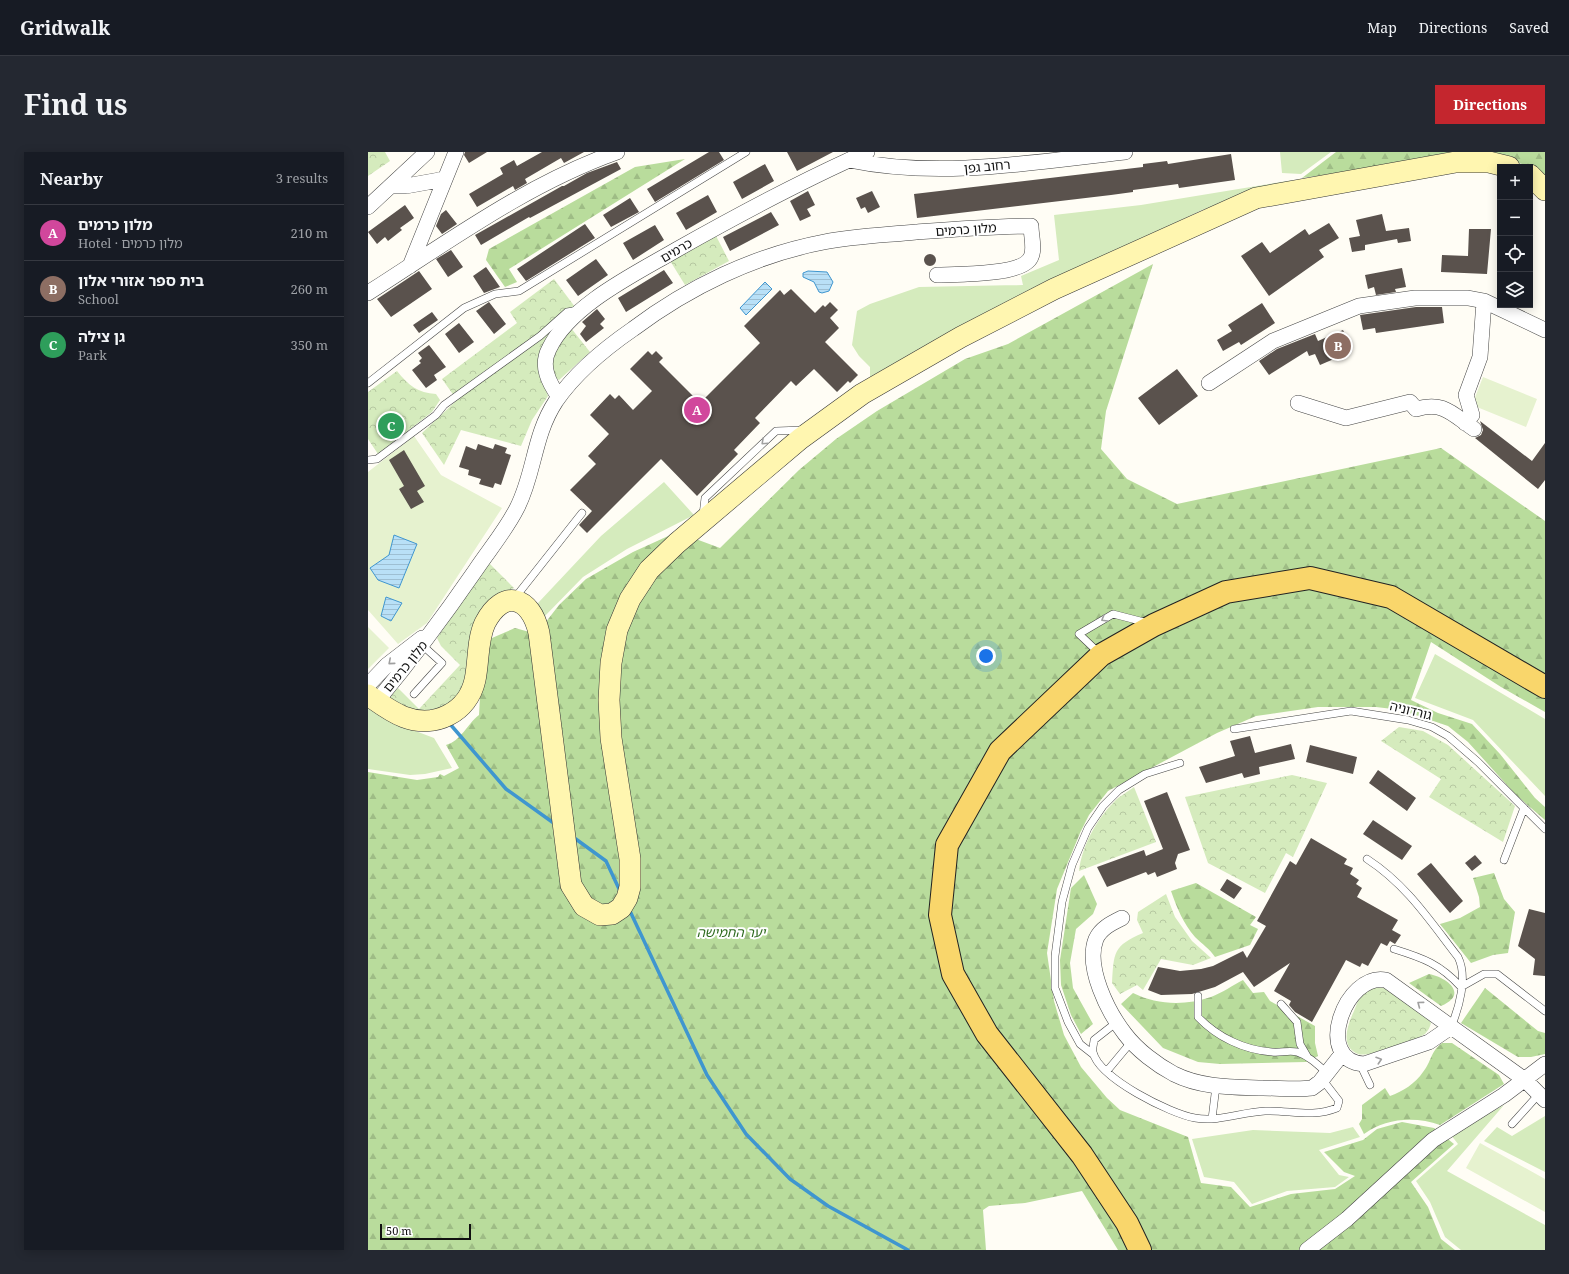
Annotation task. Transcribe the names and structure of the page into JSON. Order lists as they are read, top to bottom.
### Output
{
  "streets": {
    "street": ["רחוב גפן", "מלון כרמים", "כרמים"],
    "lane": ["גורדוניה"]
  },
  "crossings": [
    ["רחוב גפן", "כרמים"],
    ["מלון כרמים", "כרמים"]
  ],
  "parks": ["יער החמישה"],
  "scale_bar": "50 m",
  "page": {
    "header": "Gridwalk",
    "nav": ["Map", "Directions", "Saved"],
    "title": "Find us",
    "buttons": "Directions",
    "heading": ["Nearby", "3 results"],
    "map_buttons": ["+", "−"],
    "list": [
      {
        "mark": "A",
        "name": "מלון כרמים",
        "note": "Hotel · מלון כרמים",
        "value": "210 m"
      },
      {
        "mark": "B",
        "name": "בית ספר אזורי אלון",
        "note": "School",
        "value": "260 m"
      },
      {
        "mark": "C",
        "name": "גן צילה",
        "note": "Park",
        "value": "350 m"
      }
    ],
    "pins": ["B", "A", "C"],
    "scale": "50 m"
  }
}
